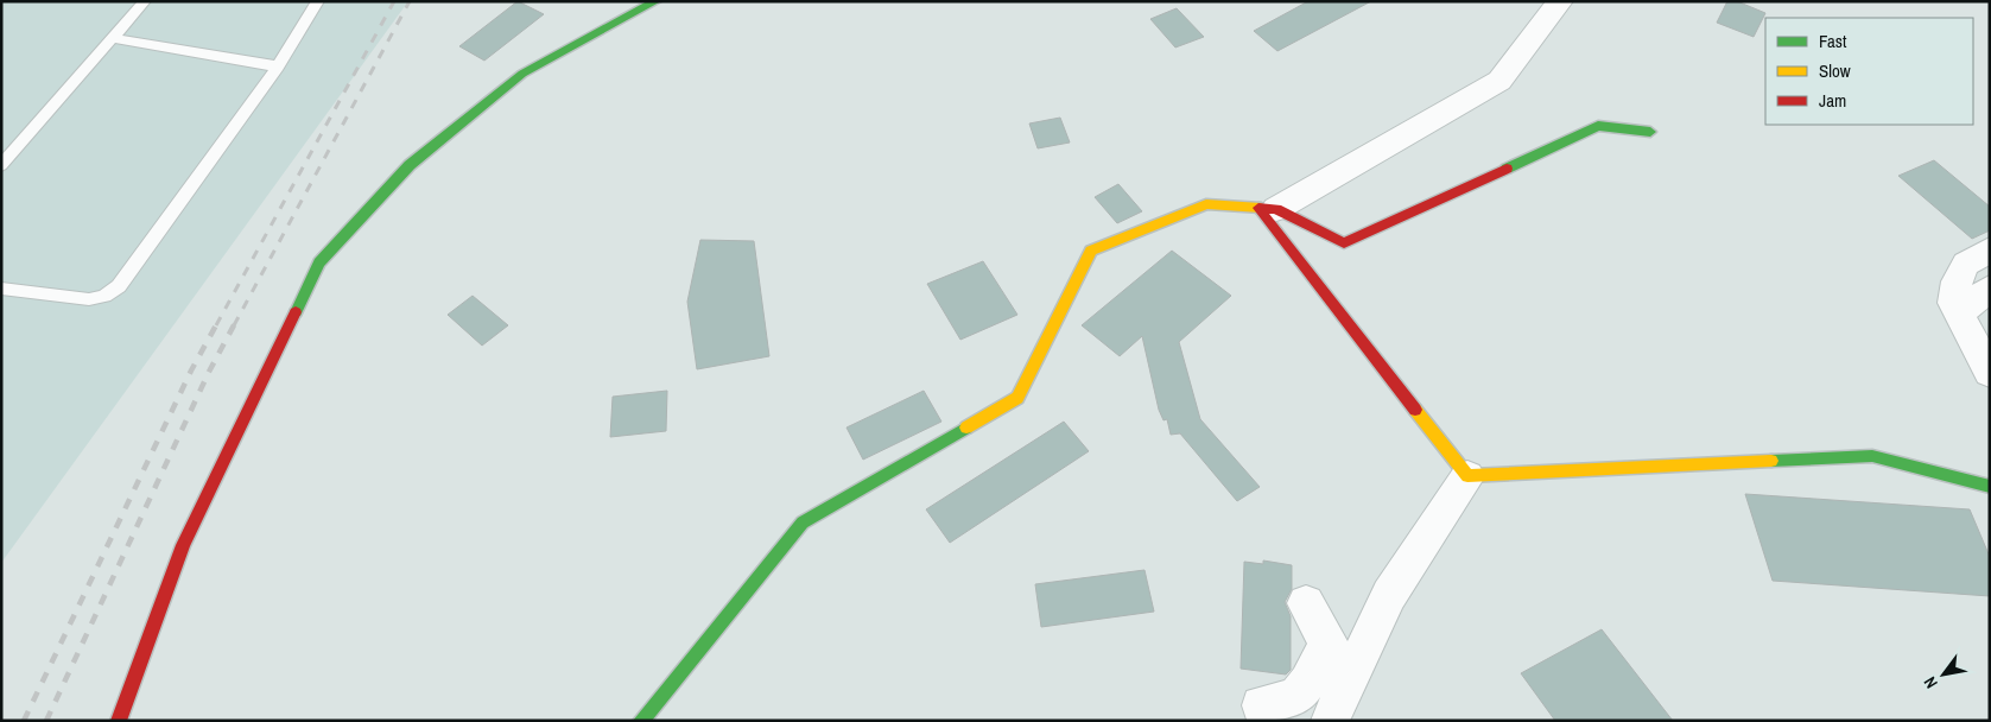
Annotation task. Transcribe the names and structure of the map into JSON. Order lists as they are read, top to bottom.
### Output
{
  "legend": ["Fast", "Slow", "Jam"],
  "north": "bottom left"
}
